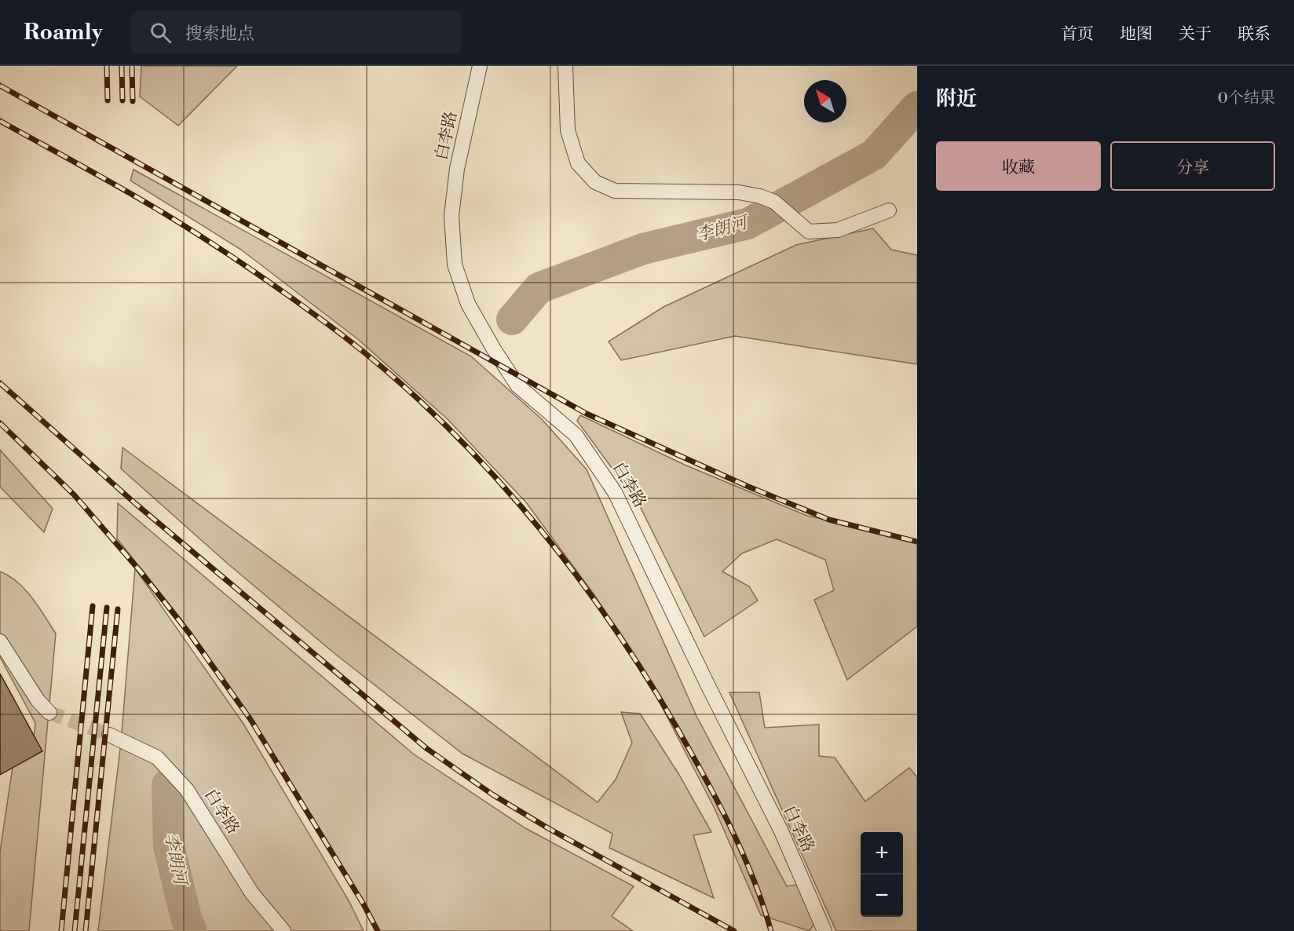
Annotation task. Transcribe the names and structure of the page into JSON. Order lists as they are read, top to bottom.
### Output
{
  "streets": {
    "street": ["白李路"]
  },
  "water": ["李朗河"],
  "north": "top left",
  "page": {
    "header": "Roamly",
    "search": "搜索地点",
    "nav": [
      "首页",
      "地图",
      "关于",
      "联系"
    ],
    "heading": ["附近", "0个结果"],
    "buttons": ["收藏", "分享"],
    "map_buttons": ["+", "−"]
  }
}
